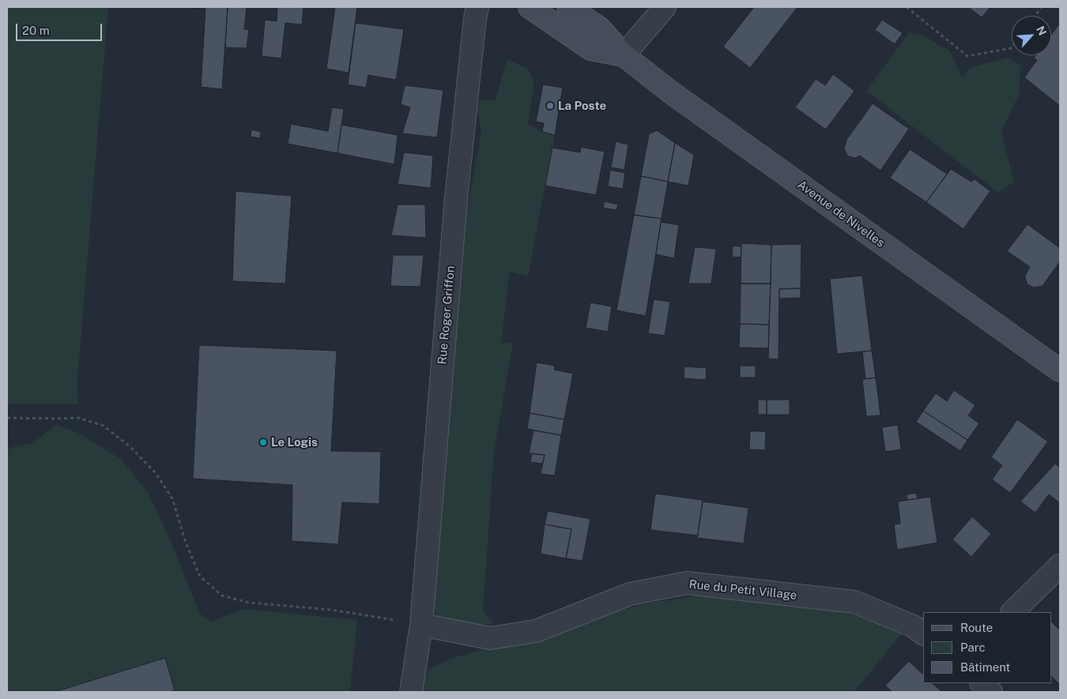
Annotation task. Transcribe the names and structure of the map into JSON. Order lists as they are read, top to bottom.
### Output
{
  "streets": {
    "main road": ["Avenue de Nivelles"],
    "street": ["Rue Roger Griffon", "Rue du Petit Village"]
  },
  "crossings": [
    ["Rue Roger Griffon", "Rue du Petit Village"]
  ],
  "places": ["La Poste", "Le Logis"],
  "legend": ["Route", "Parc", "Bâtiment"],
  "scale_bar": "20 m",
  "north": "top right"
}
